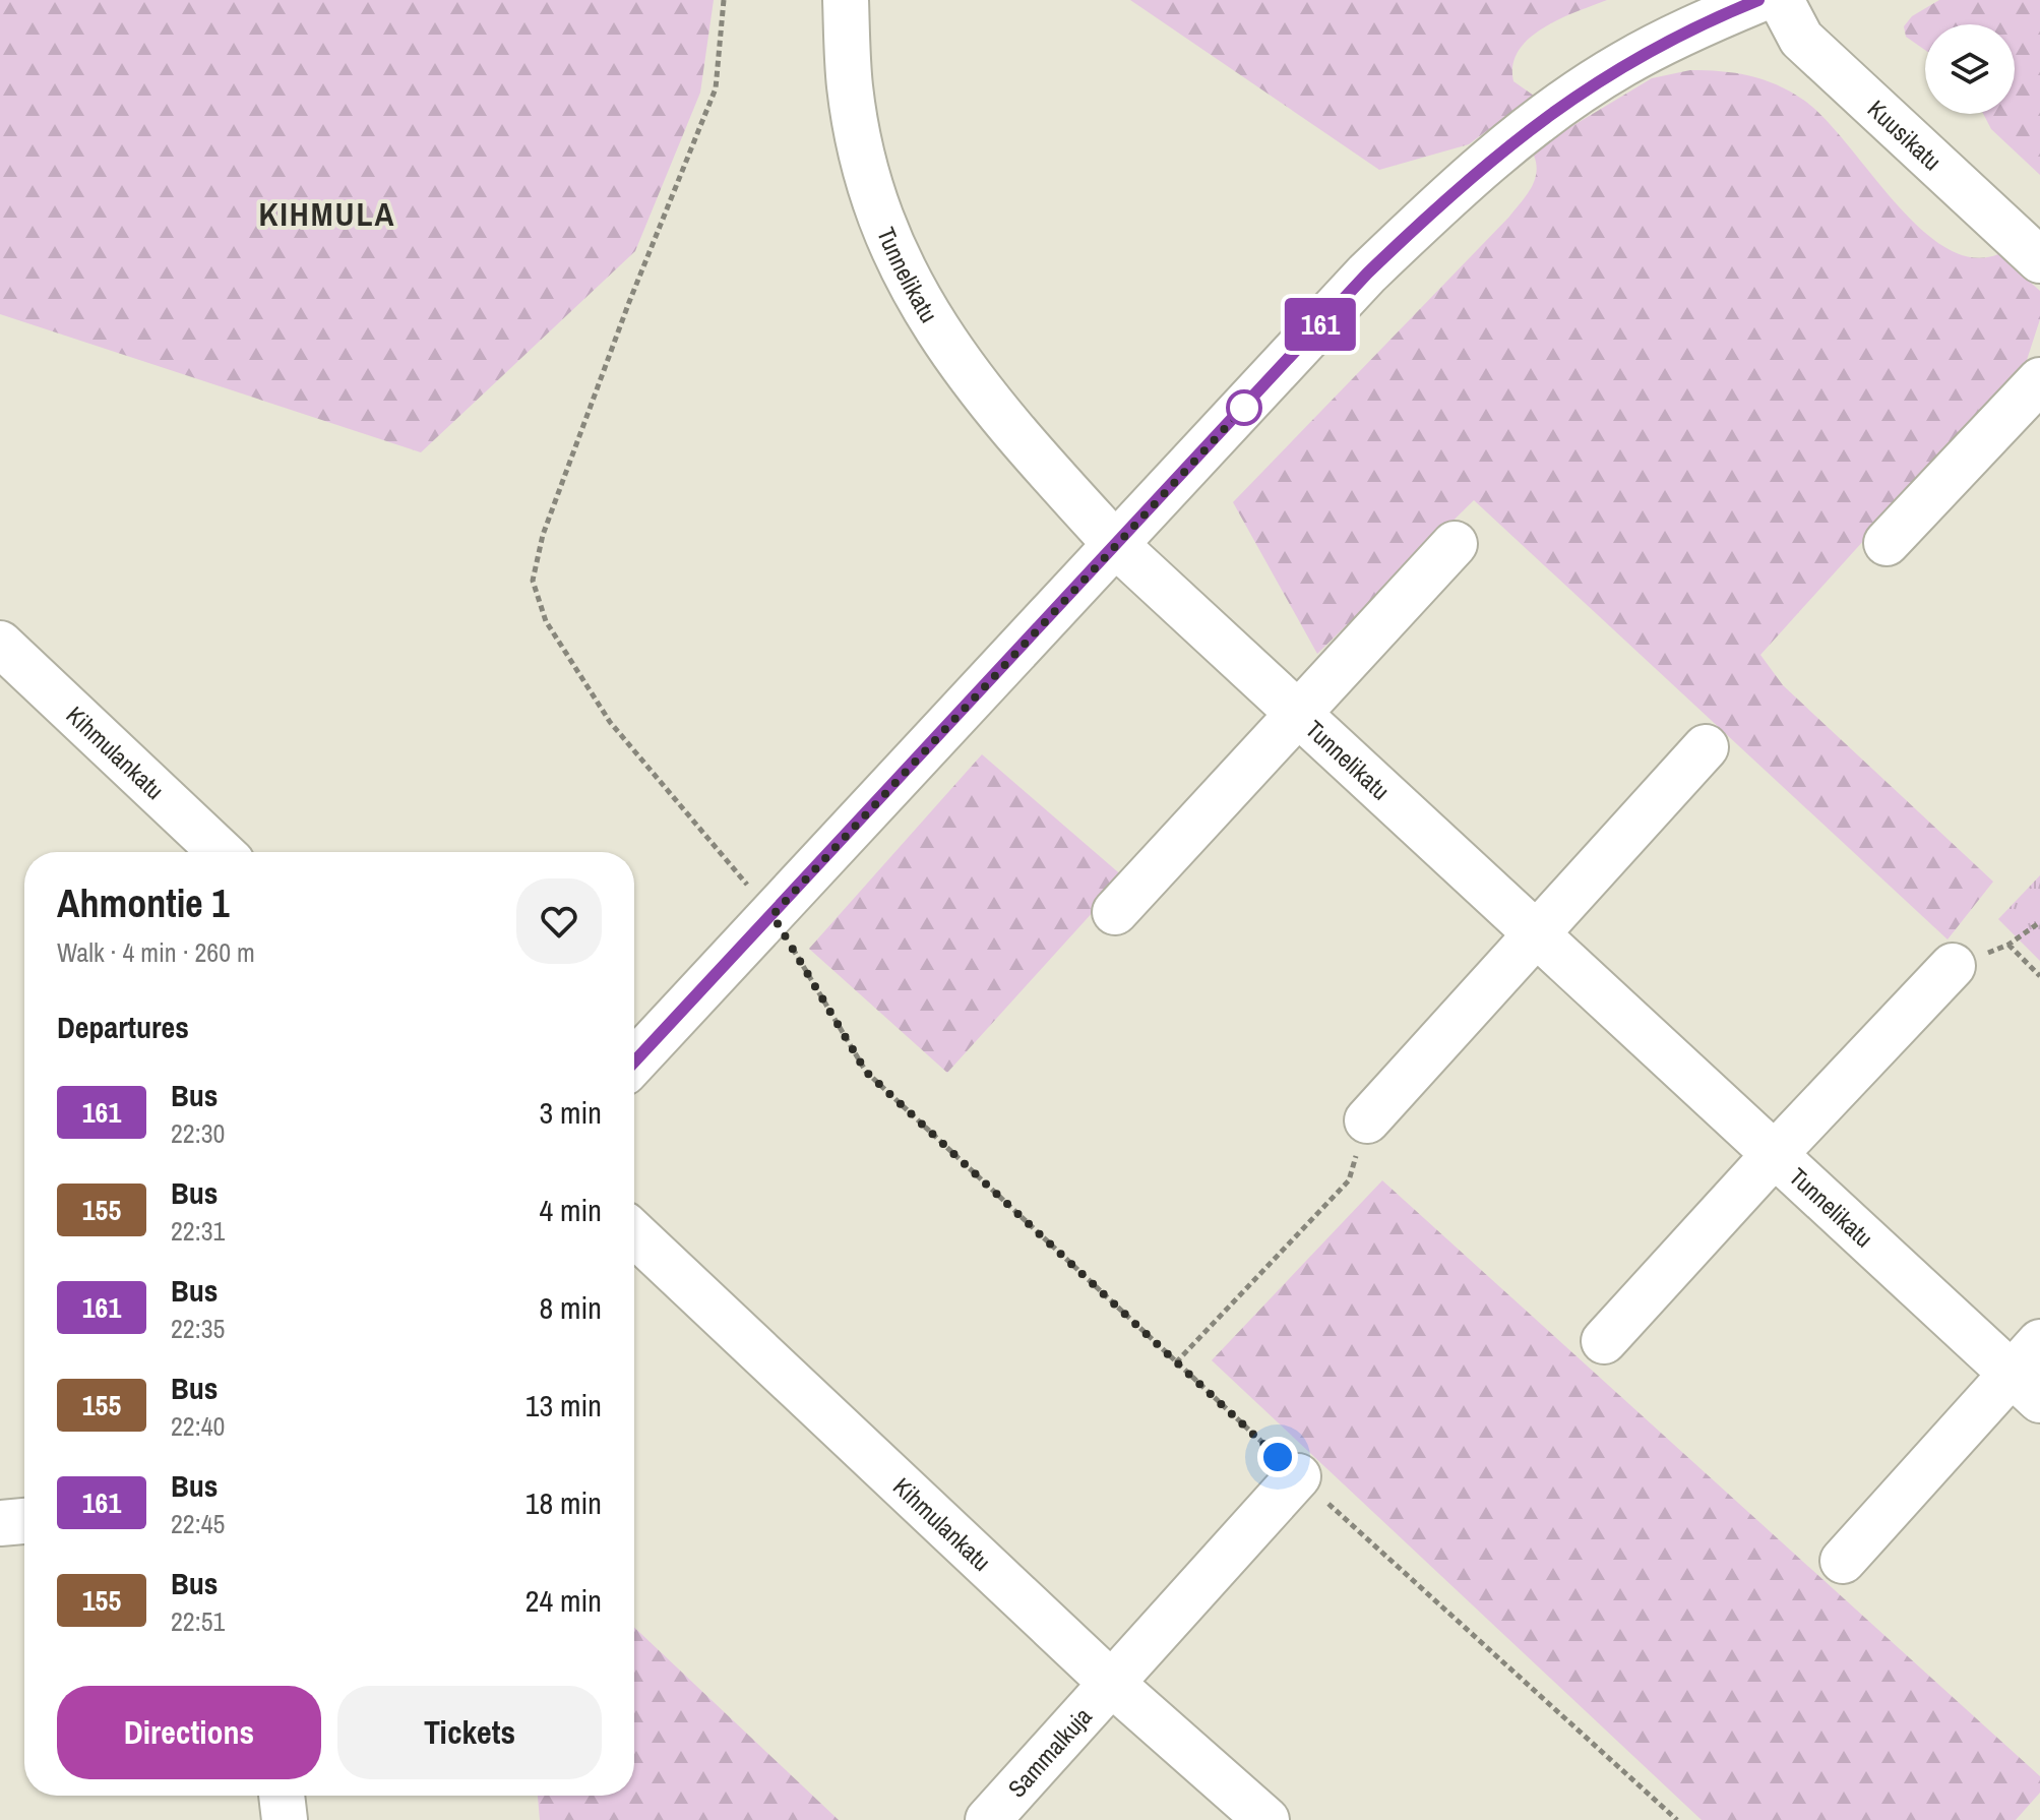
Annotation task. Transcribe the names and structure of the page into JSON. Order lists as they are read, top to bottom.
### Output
{
  "streets": {
    "street": [
      "Kuusikatu",
      "Tunnelikatu",
      "Kihmulankatu",
      "Sammalkuja"
    ]
  },
  "crossings": [
    ["Kihmulankatu", "Sammalkuja"]
  ],
  "districts": ["KIHMULA"],
  "lines": ["bus line 161"],
  "page": {
    "on_map": "161",
    "heading": [
      ["Ahmontie 1", "Walk · 4 min · 260 m"],
      "Departures"
    ],
    "list": [
      {
        "mark": "161",
        "name": "Bus",
        "note": "22:30",
        "value": "3 min"
      },
      {
        "mark": "155",
        "name": "Bus",
        "note": "22:31",
        "value": "4 min"
      },
      {
        "mark": "161",
        "name": "Bus",
        "note": "22:35",
        "value": "8 min"
      },
      {
        "mark": "155",
        "name": "Bus",
        "note": "22:40",
        "value": "13 min"
      },
      {
        "mark": "161",
        "name": "Bus",
        "note": "22:45",
        "value": "18 min"
      },
      {
        "mark": "155",
        "name": "Bus",
        "note": "22:51",
        "value": "24 min"
      }
    ],
    "buttons": ["Directions", "Tickets"]
  }
}
